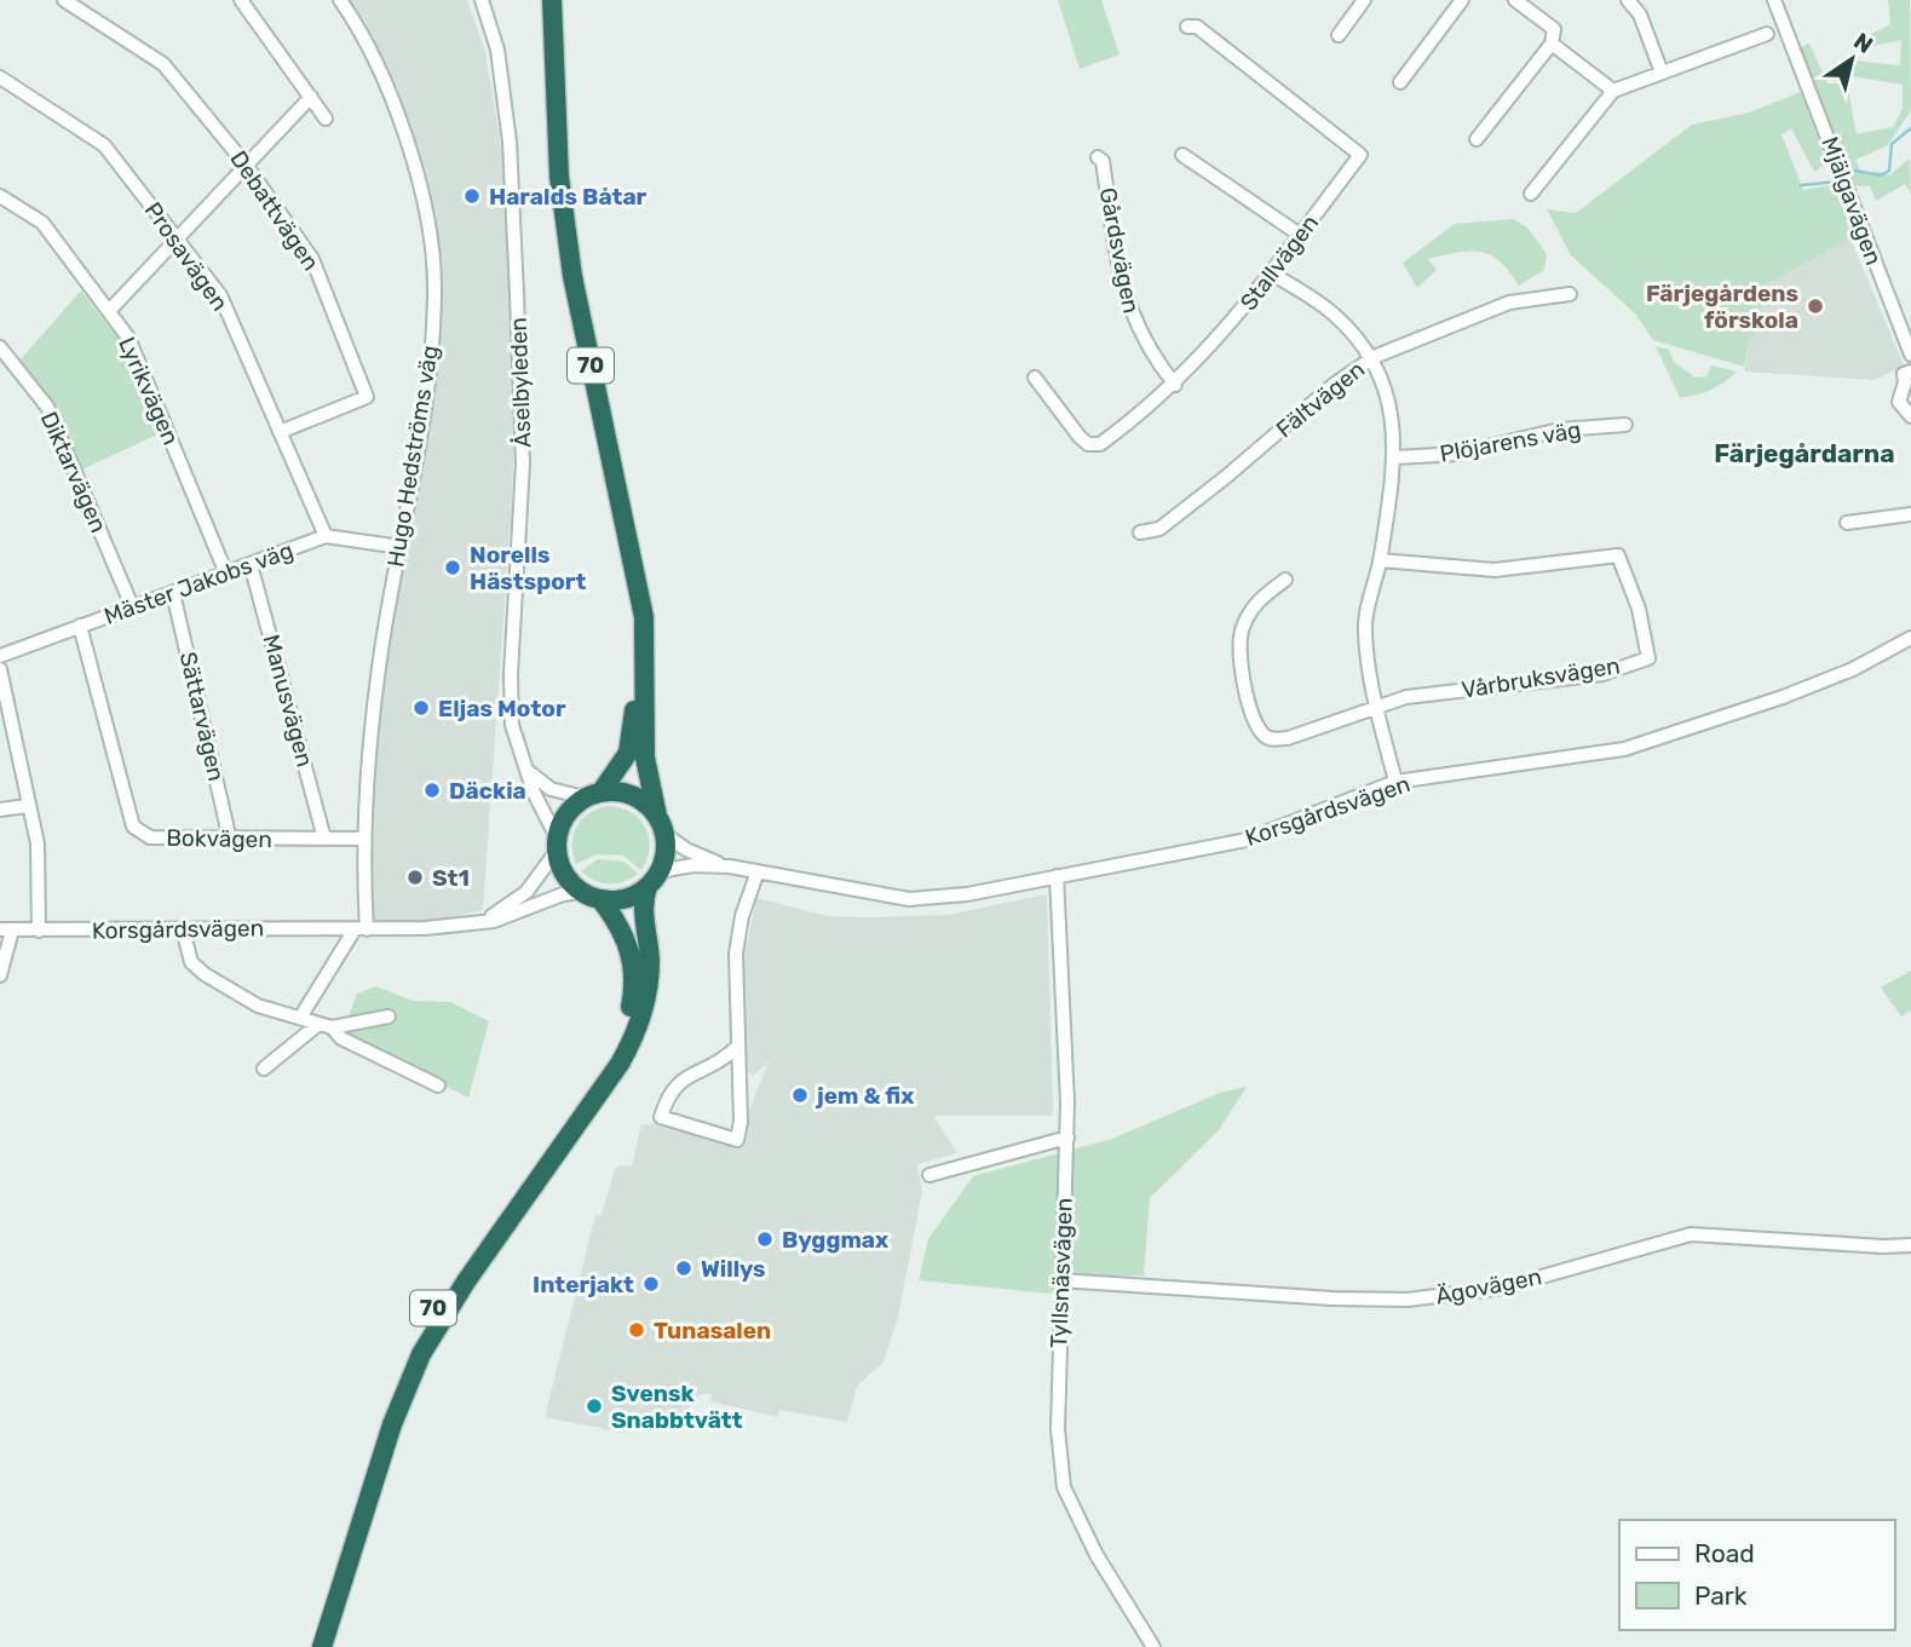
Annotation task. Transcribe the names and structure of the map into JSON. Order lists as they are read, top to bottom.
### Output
{
  "streets": {
    "highway": ["70"],
    "street": [
      "Mjälgavägen",
      "Debattvägen",
      "Gårdsvägen",
      "Prosavägen",
      "Stallvägen",
      "Åselbyleden",
      "Lyrikvägen",
      "Fältvägen",
      "Plöjarens väg",
      "Hugo Hedströms väg",
      "Diktarvägen",
      "Mäster Jakobs väg",
      "Vårbruksvägen",
      "Manusvägen",
      "Sättarvägen",
      "Korsgårdsvägen",
      "Bokvägen",
      "Tyllsnäsvägen",
      "Ägovägen"
    ]
  },
  "crossings": [
    ["Debattvägen", "Prosavägen"],
    ["Gårdsvägen", "Stallvägen"],
    ["Prosavägen", "Mäster Jakobs väg"],
    ["70", "Åselbyleden"],
    ["70", "Korsgårdsvägen"],
    ["Åselbyleden", "Korsgårdsvägen"],
    ["Lyrikvägen", "Mäster Jakobs väg"],
    ["Hugo Hedströms väg", "Mäster Jakobs väg"],
    ["Hugo Hedströms väg", "Korsgårdsvägen"],
    ["Hugo Hedströms väg", "Bokvägen"],
    ["Diktarvägen", "Mäster Jakobs väg"],
    ["Mäster Jakobs väg", "Manusvägen"],
    ["Mäster Jakobs väg", "Sättarvägen"],
    ["Mäster Jakobs väg", "Bokvägen"],
    ["Manusvägen", "Bokvägen"],
    ["Sättarvägen", "Bokvägen"],
    ["Korsgårdsvägen", "Tyllsnäsvägen"],
    ["Tyllsnäsvägen", "Ägovägen"]
  ],
  "districts": ["Färjegårdarna"],
  "places": [
    "Haralds Båtar",
    "Färjegårdens förskola",
    "Norells Hästsport",
    "Eljas Motor",
    "Däckia",
    "St1",
    "jem & fix",
    "Byggmax",
    "Willys",
    "Interjakt",
    "Tunasalen",
    "Svensk Snabbtvätt"
  ],
  "legend": ["Road", "Park"],
  "north": "top right"
}
